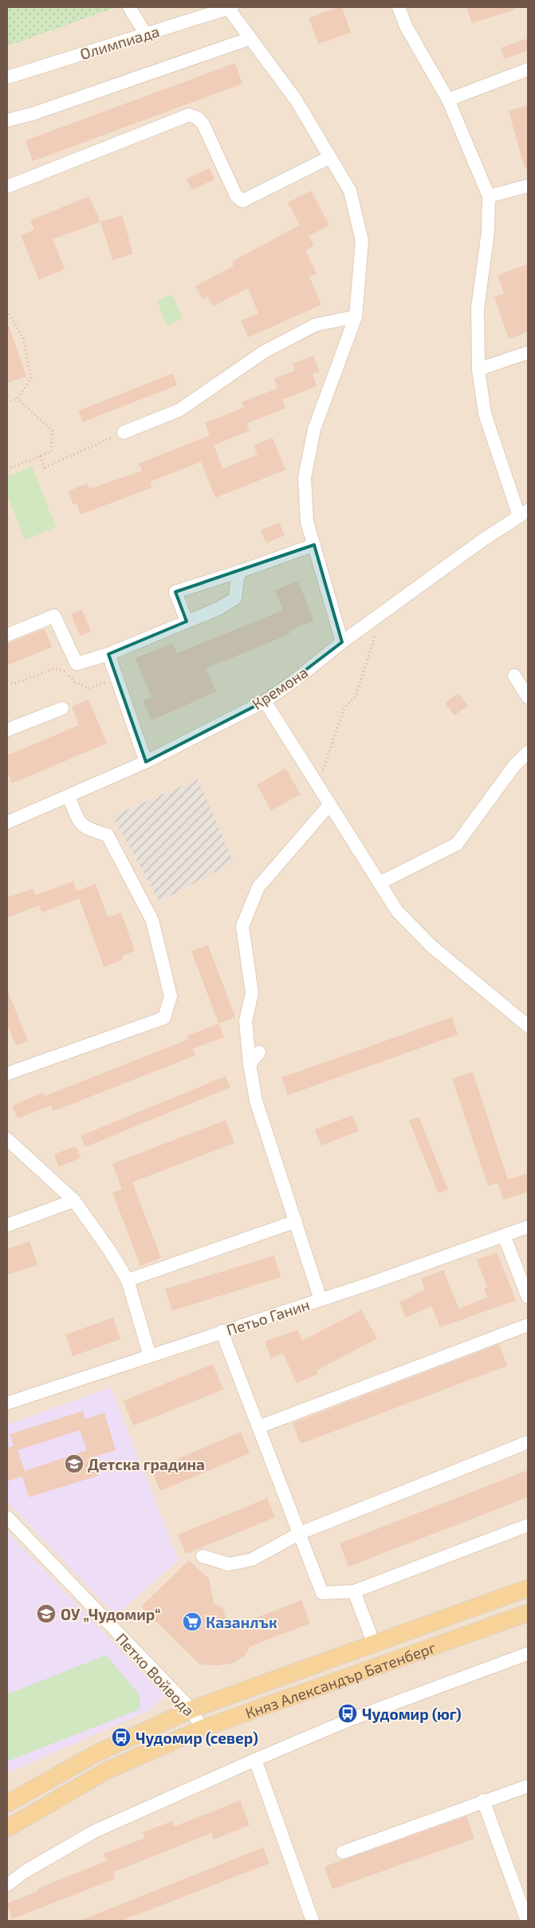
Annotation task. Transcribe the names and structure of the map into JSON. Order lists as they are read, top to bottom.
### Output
{
  "streets": {
    "main road": ["Княз Александър Батенберг"],
    "street": [
      "Олимпиада",
      "Кремона",
      "Петьо Ганин",
      "Петко Войвода"
    ]
  },
  "crossings": [
    ["Петко Войвода", "Княз Александър Батенберг"]
  ],
  "places": {
    "school or university": ["Детска градина", "ОУ „Чудомир“"],
    "supermarket": ["Казанлък"],
    "bus stop": ["Чудомир (юг)", "Чудомир (север)"]
  }
}
